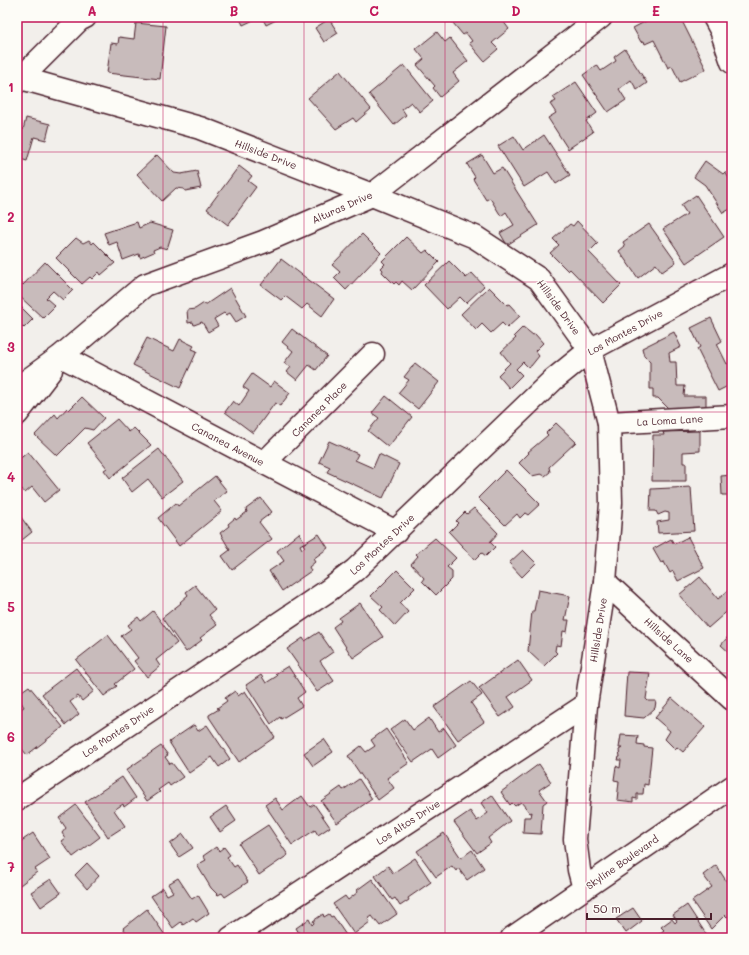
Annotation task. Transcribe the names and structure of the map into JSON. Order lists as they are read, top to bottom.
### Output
{
  "streets": {
    "street": [
      "Hillside Drive",
      "Alturas Drive",
      "Los Montes Drive",
      "Cananea Place",
      "La Loma Lane",
      "Cananea Avenue",
      "Hillside Lane",
      "Los Altos Drive",
      "Skyline Boulevard"
    ]
  },
  "crossings": [
    ["Hillside Drive", "Alturas Drive"],
    ["Hillside Drive", "Los Montes Drive"],
    ["Hillside Drive", "La Loma Lane"],
    ["Hillside Drive", "Hillside Lane"],
    ["Hillside Drive", "Los Altos Drive"],
    ["Hillside Drive", "Skyline Boulevard"],
    ["Alturas Drive", "Cananea Avenue"],
    ["Los Montes Drive", "Cananea Avenue"],
    ["Cananea Place", "Cananea Avenue"]
  ],
  "scale_bar": "50 m",
  "grid": {
    "columns": [
      "A",
      "B",
      "C",
      "D",
      "E"
    ],
    "rows": [
      "1",
      "2",
      "3",
      "4",
      "5",
      "6",
      "7"
    ]
  }
}
